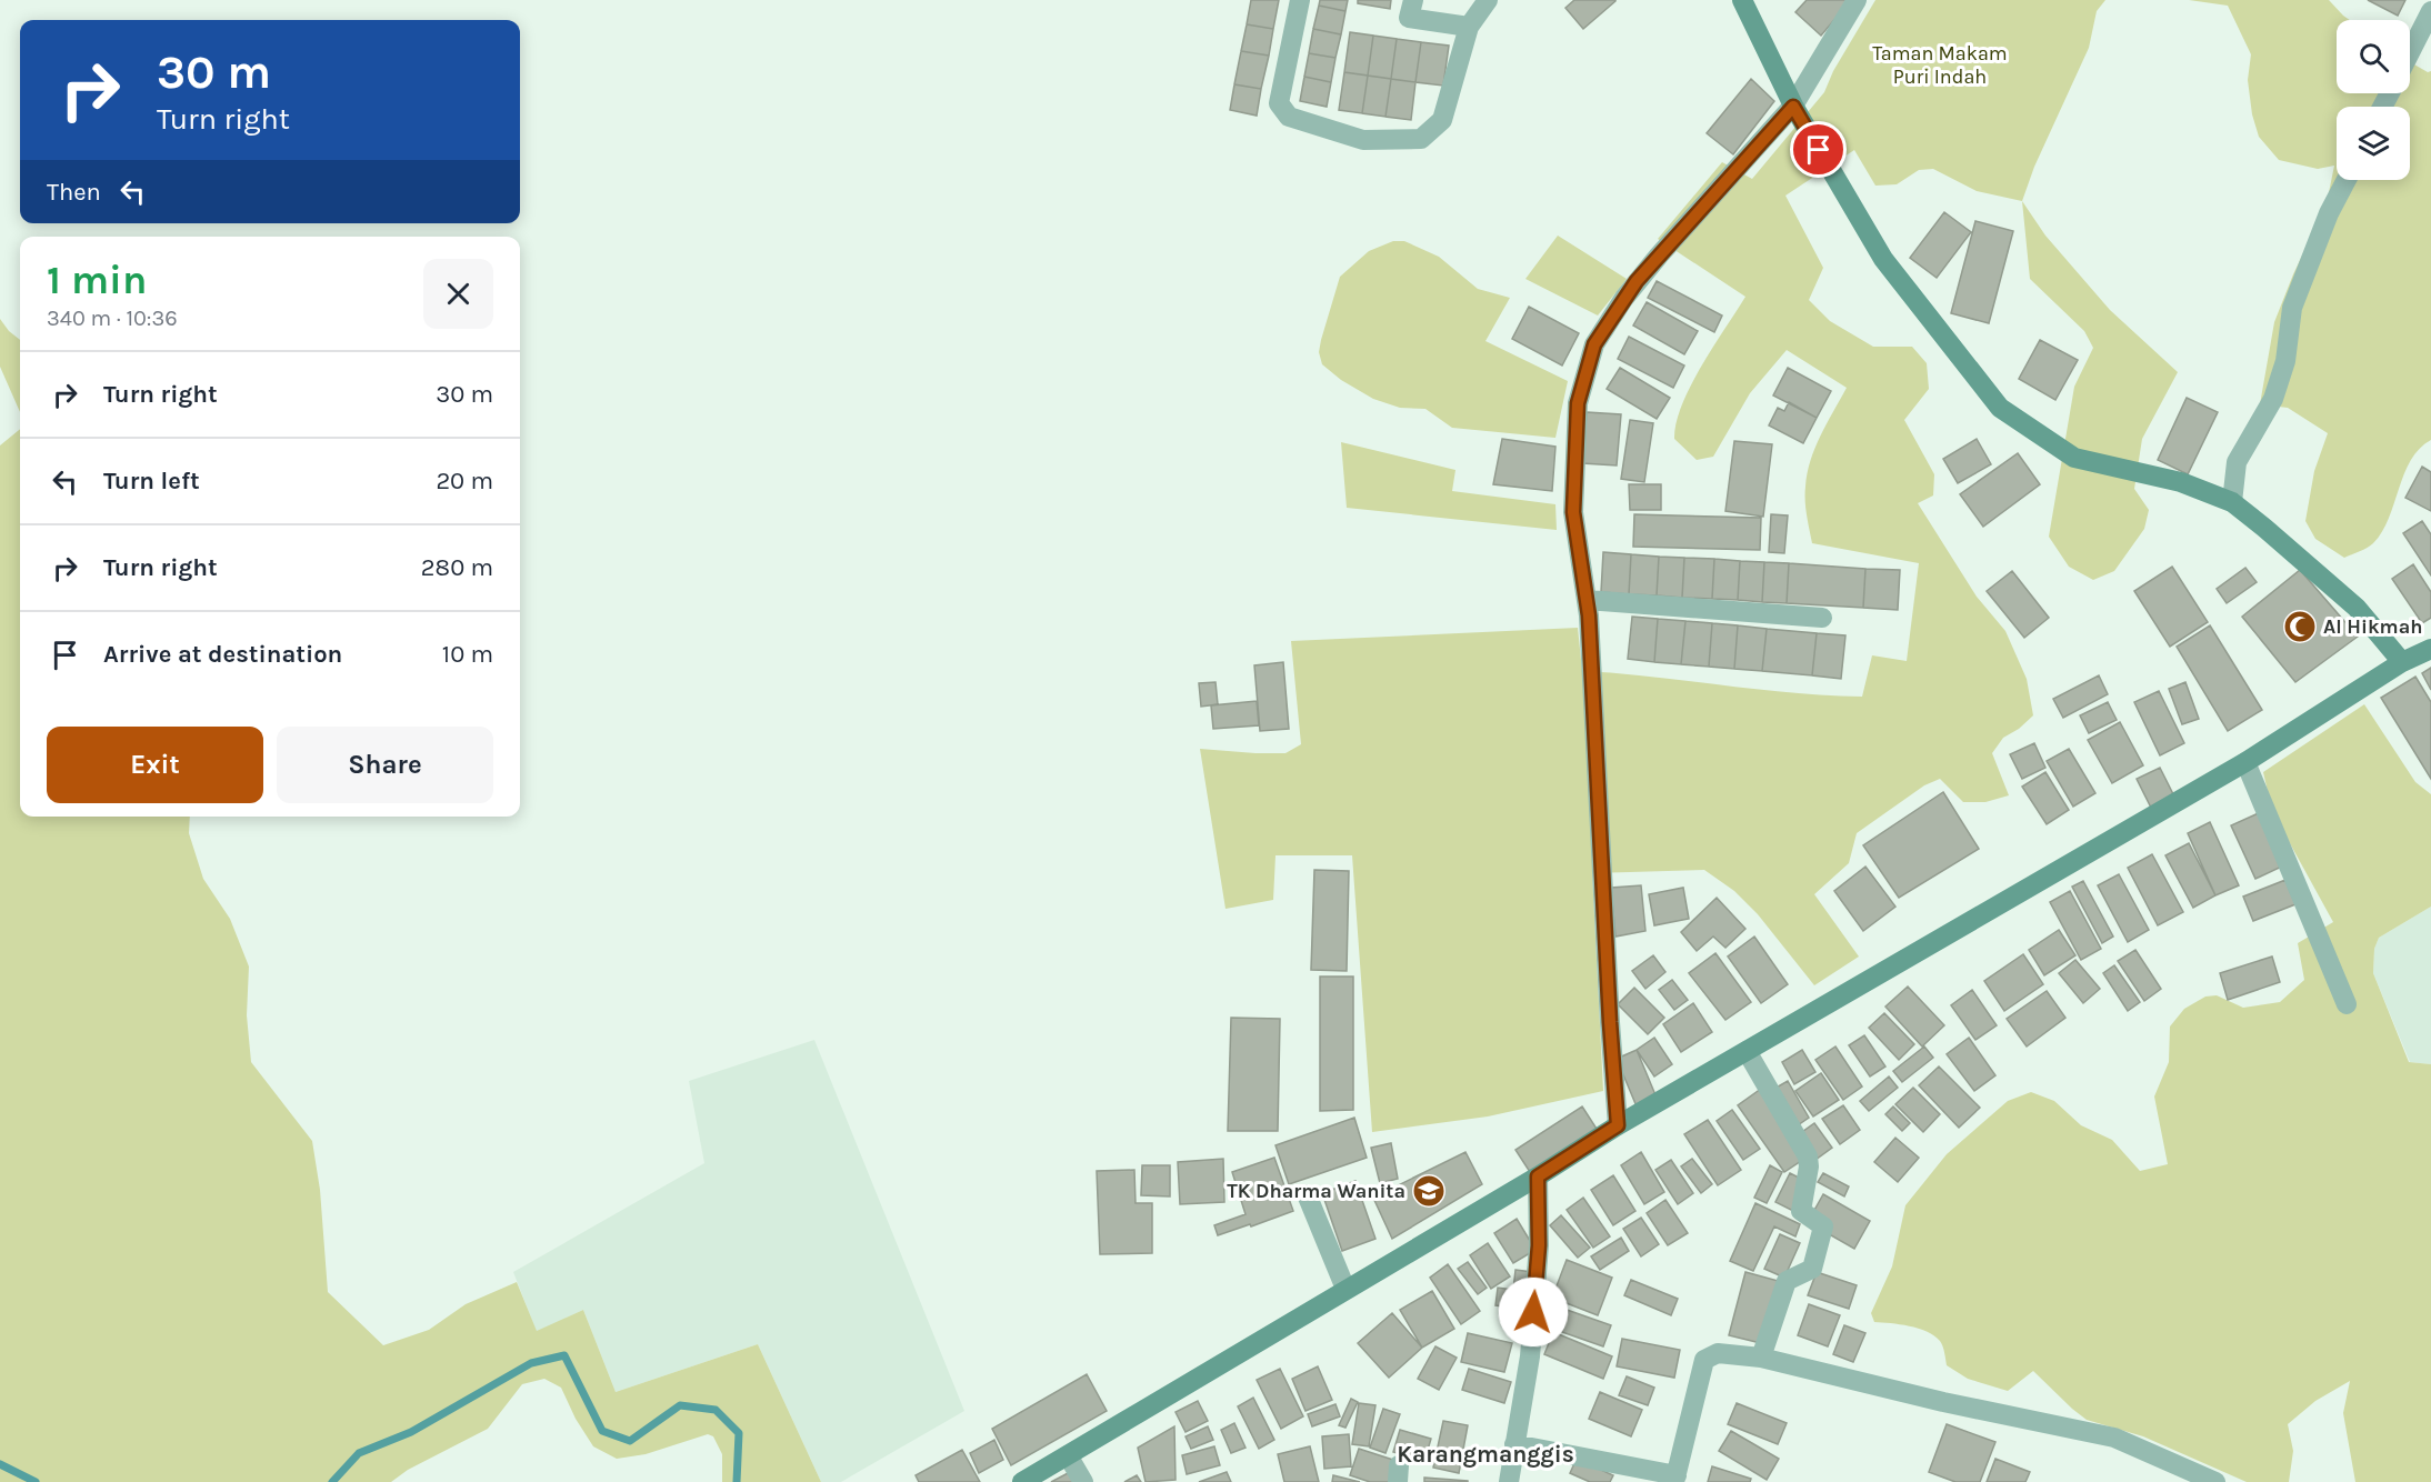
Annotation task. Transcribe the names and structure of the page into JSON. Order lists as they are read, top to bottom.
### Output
{
  "districts": ["Karangmanggis"],
  "parks": ["Taman Makam Puri Indah"],
  "places": {
    "mosque": ["Al Hikmah"],
    "school or university": ["TK Dharma Wanita"]
  },
  "page": {
    "turn": ["30 m", "Turn right"],
    "then": "Then",
    "heading": ["1 min", "340 m · 10:36"],
    "list": [
      {
        "name": "Turn right",
        "value": "30 m"
      },
      {
        "name": "Turn left",
        "value": "20 m"
      },
      {
        "name": "Turn right",
        "value": "280 m"
      },
      {
        "name": "Arrive at destination",
        "value": "10 m"
      }
    ],
    "buttons": ["Exit", "Share"]
  }
}
